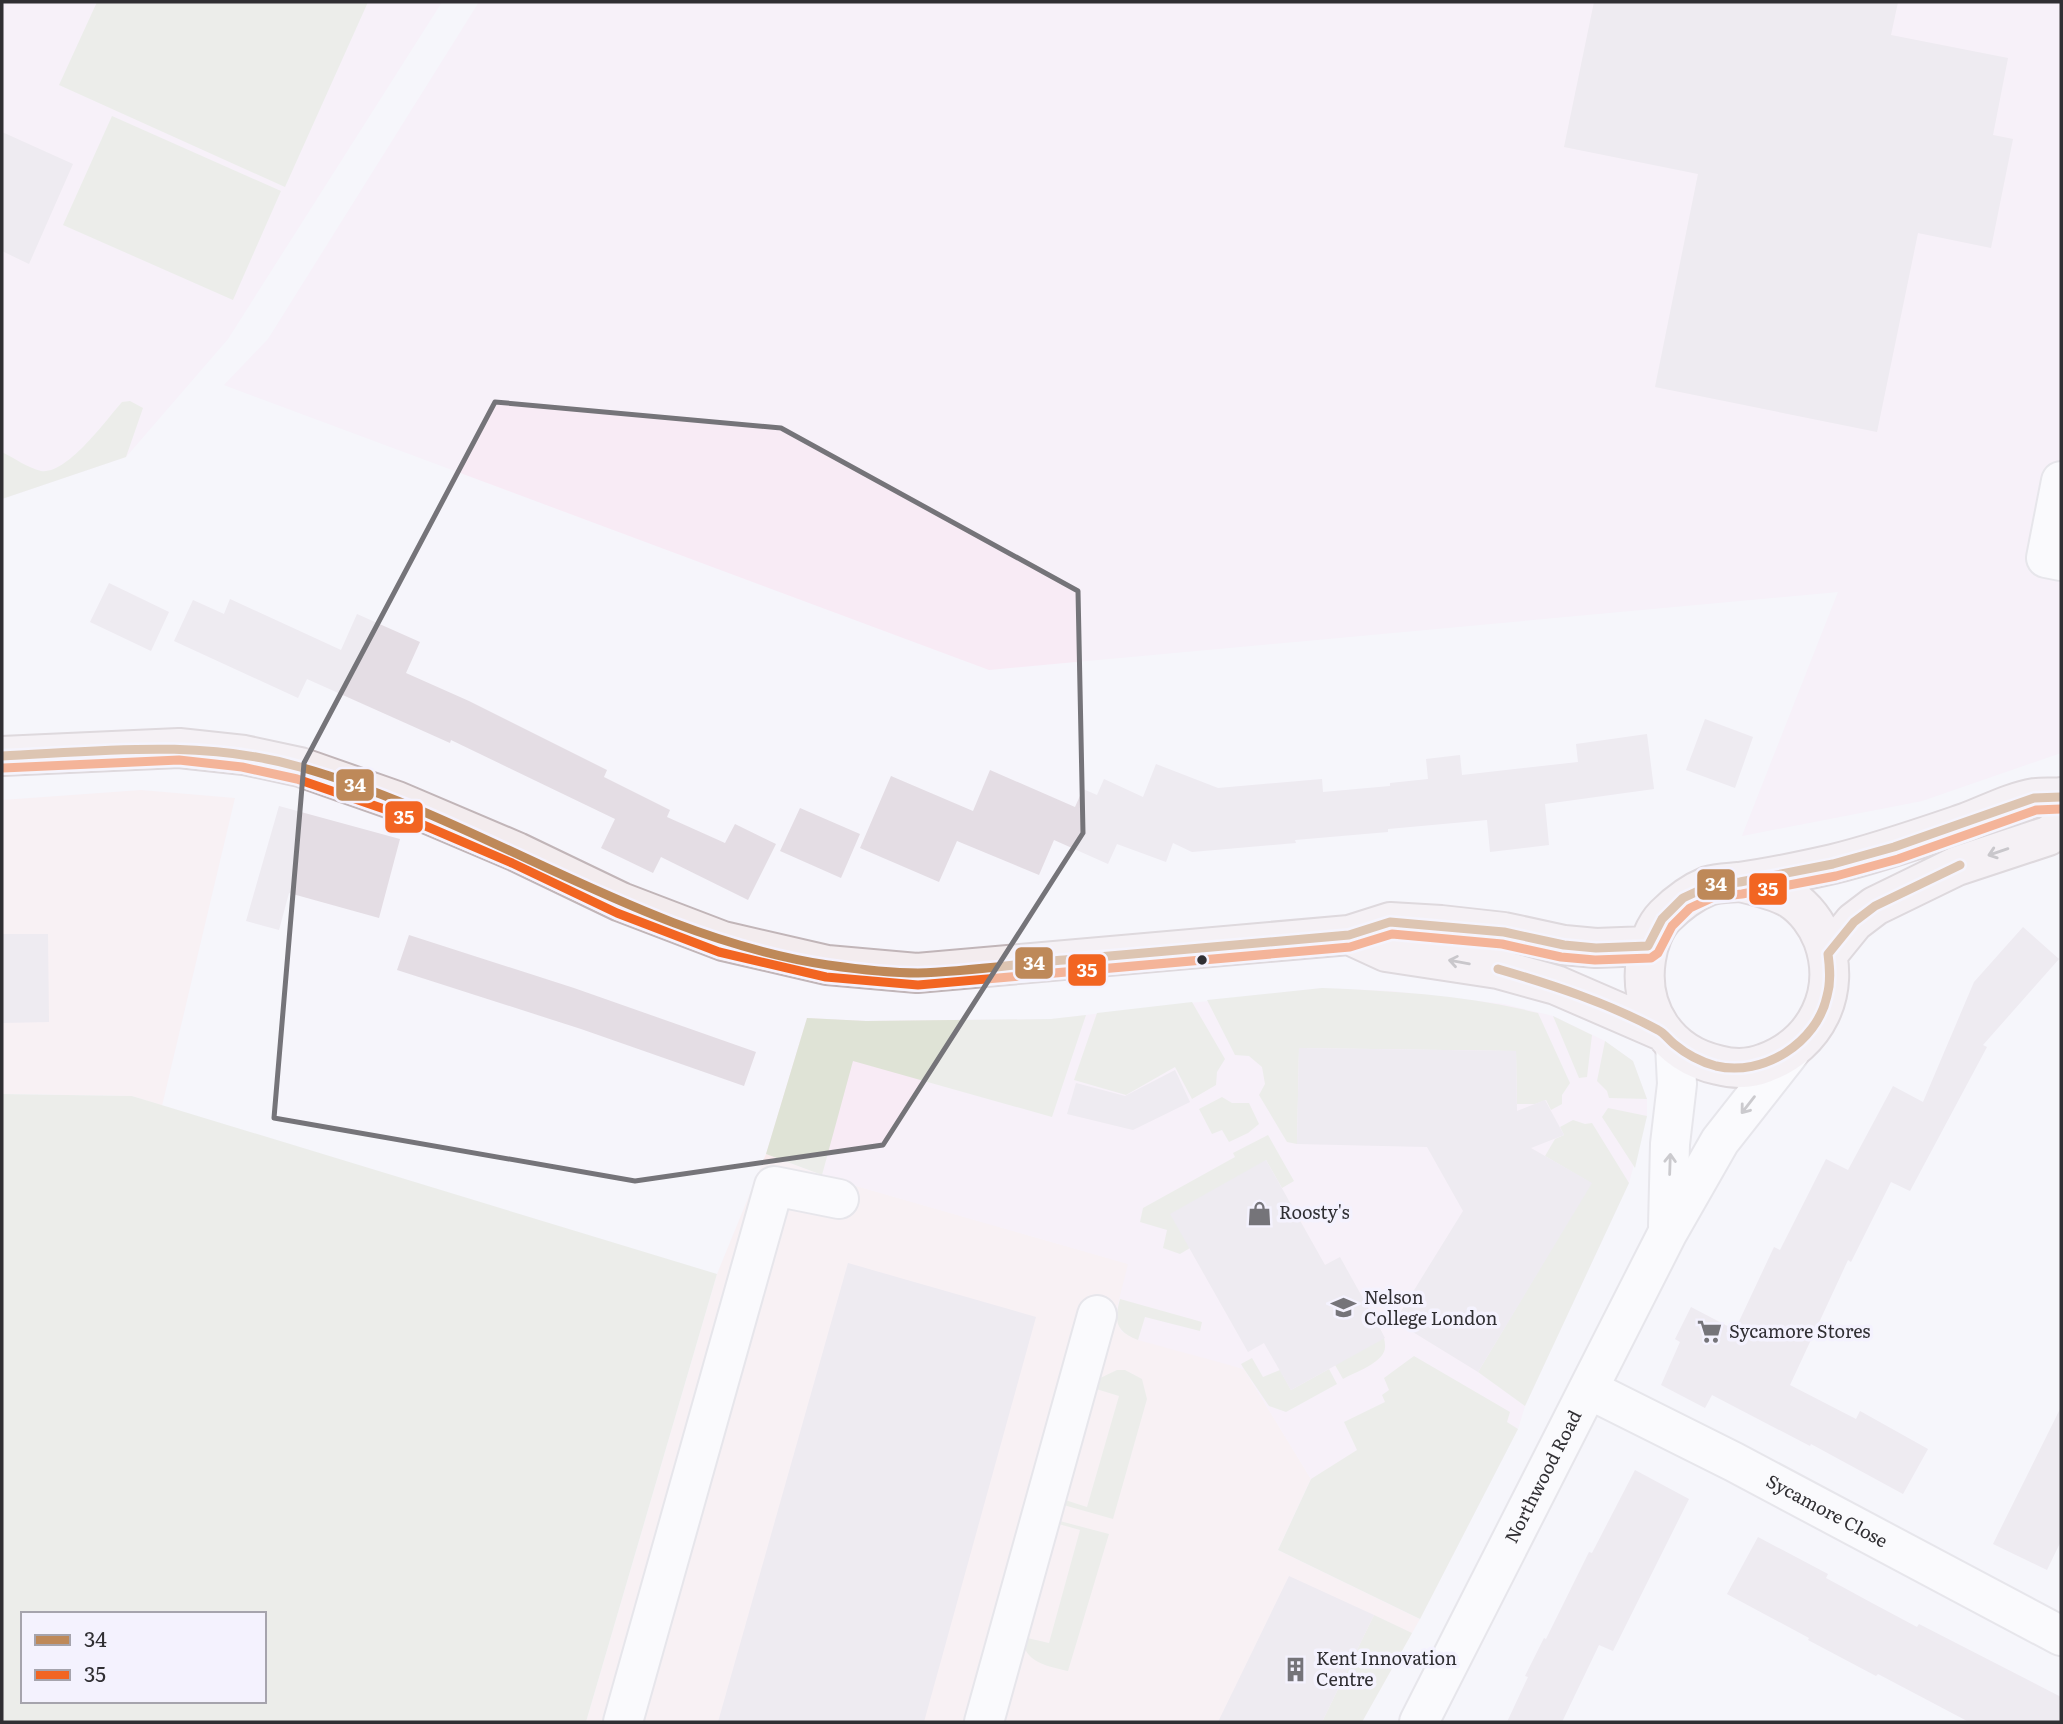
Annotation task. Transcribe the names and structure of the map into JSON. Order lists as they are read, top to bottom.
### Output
{
  "streets": {
    "street": ["Northwood Road", "Sycamore Close"]
  },
  "crossings": [
    ["Northwood Road", "Sycamore Close"]
  ],
  "places": {
    "shop": ["Roosty's"],
    "school or university": ["Nelson College London"],
    "supermarket": ["Sycamore Stores"],
    "building": ["Kent Innovation Centre"]
  },
  "lines": ["transit line 34", "transit line 35"],
  "legend": ["34", "35"]
}
